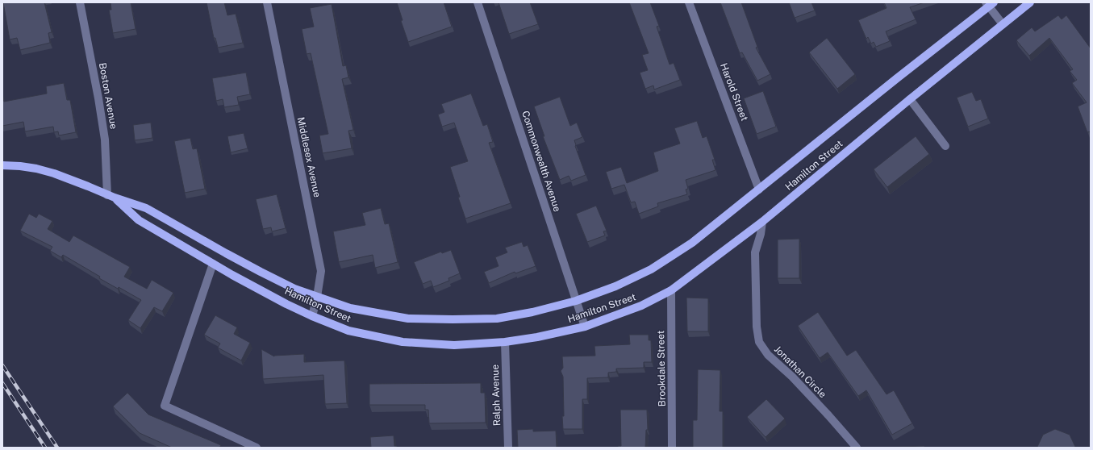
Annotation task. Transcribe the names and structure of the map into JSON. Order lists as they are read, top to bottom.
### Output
{
  "streets": {
    "main road": ["Hamilton Street"],
    "street": [
      "Harold Street",
      "Boston Avenue",
      "Middlesex Avenue",
      "Commonwealth Avenue",
      "Brookdale Street",
      "Jonathan Circle",
      "Ralph Avenue"
    ]
  },
  "crossings": [
    ["Harold Street", "Hamilton Street"],
    ["Boston Avenue", "Hamilton Street"],
    ["Middlesex Avenue", "Hamilton Street"],
    ["Commonwealth Avenue", "Hamilton Street"],
    ["Hamilton Street", "Brookdale Street"],
    ["Hamilton Street", "Jonathan Circle"],
    ["Hamilton Street", "Ralph Avenue"]
  ]
}
